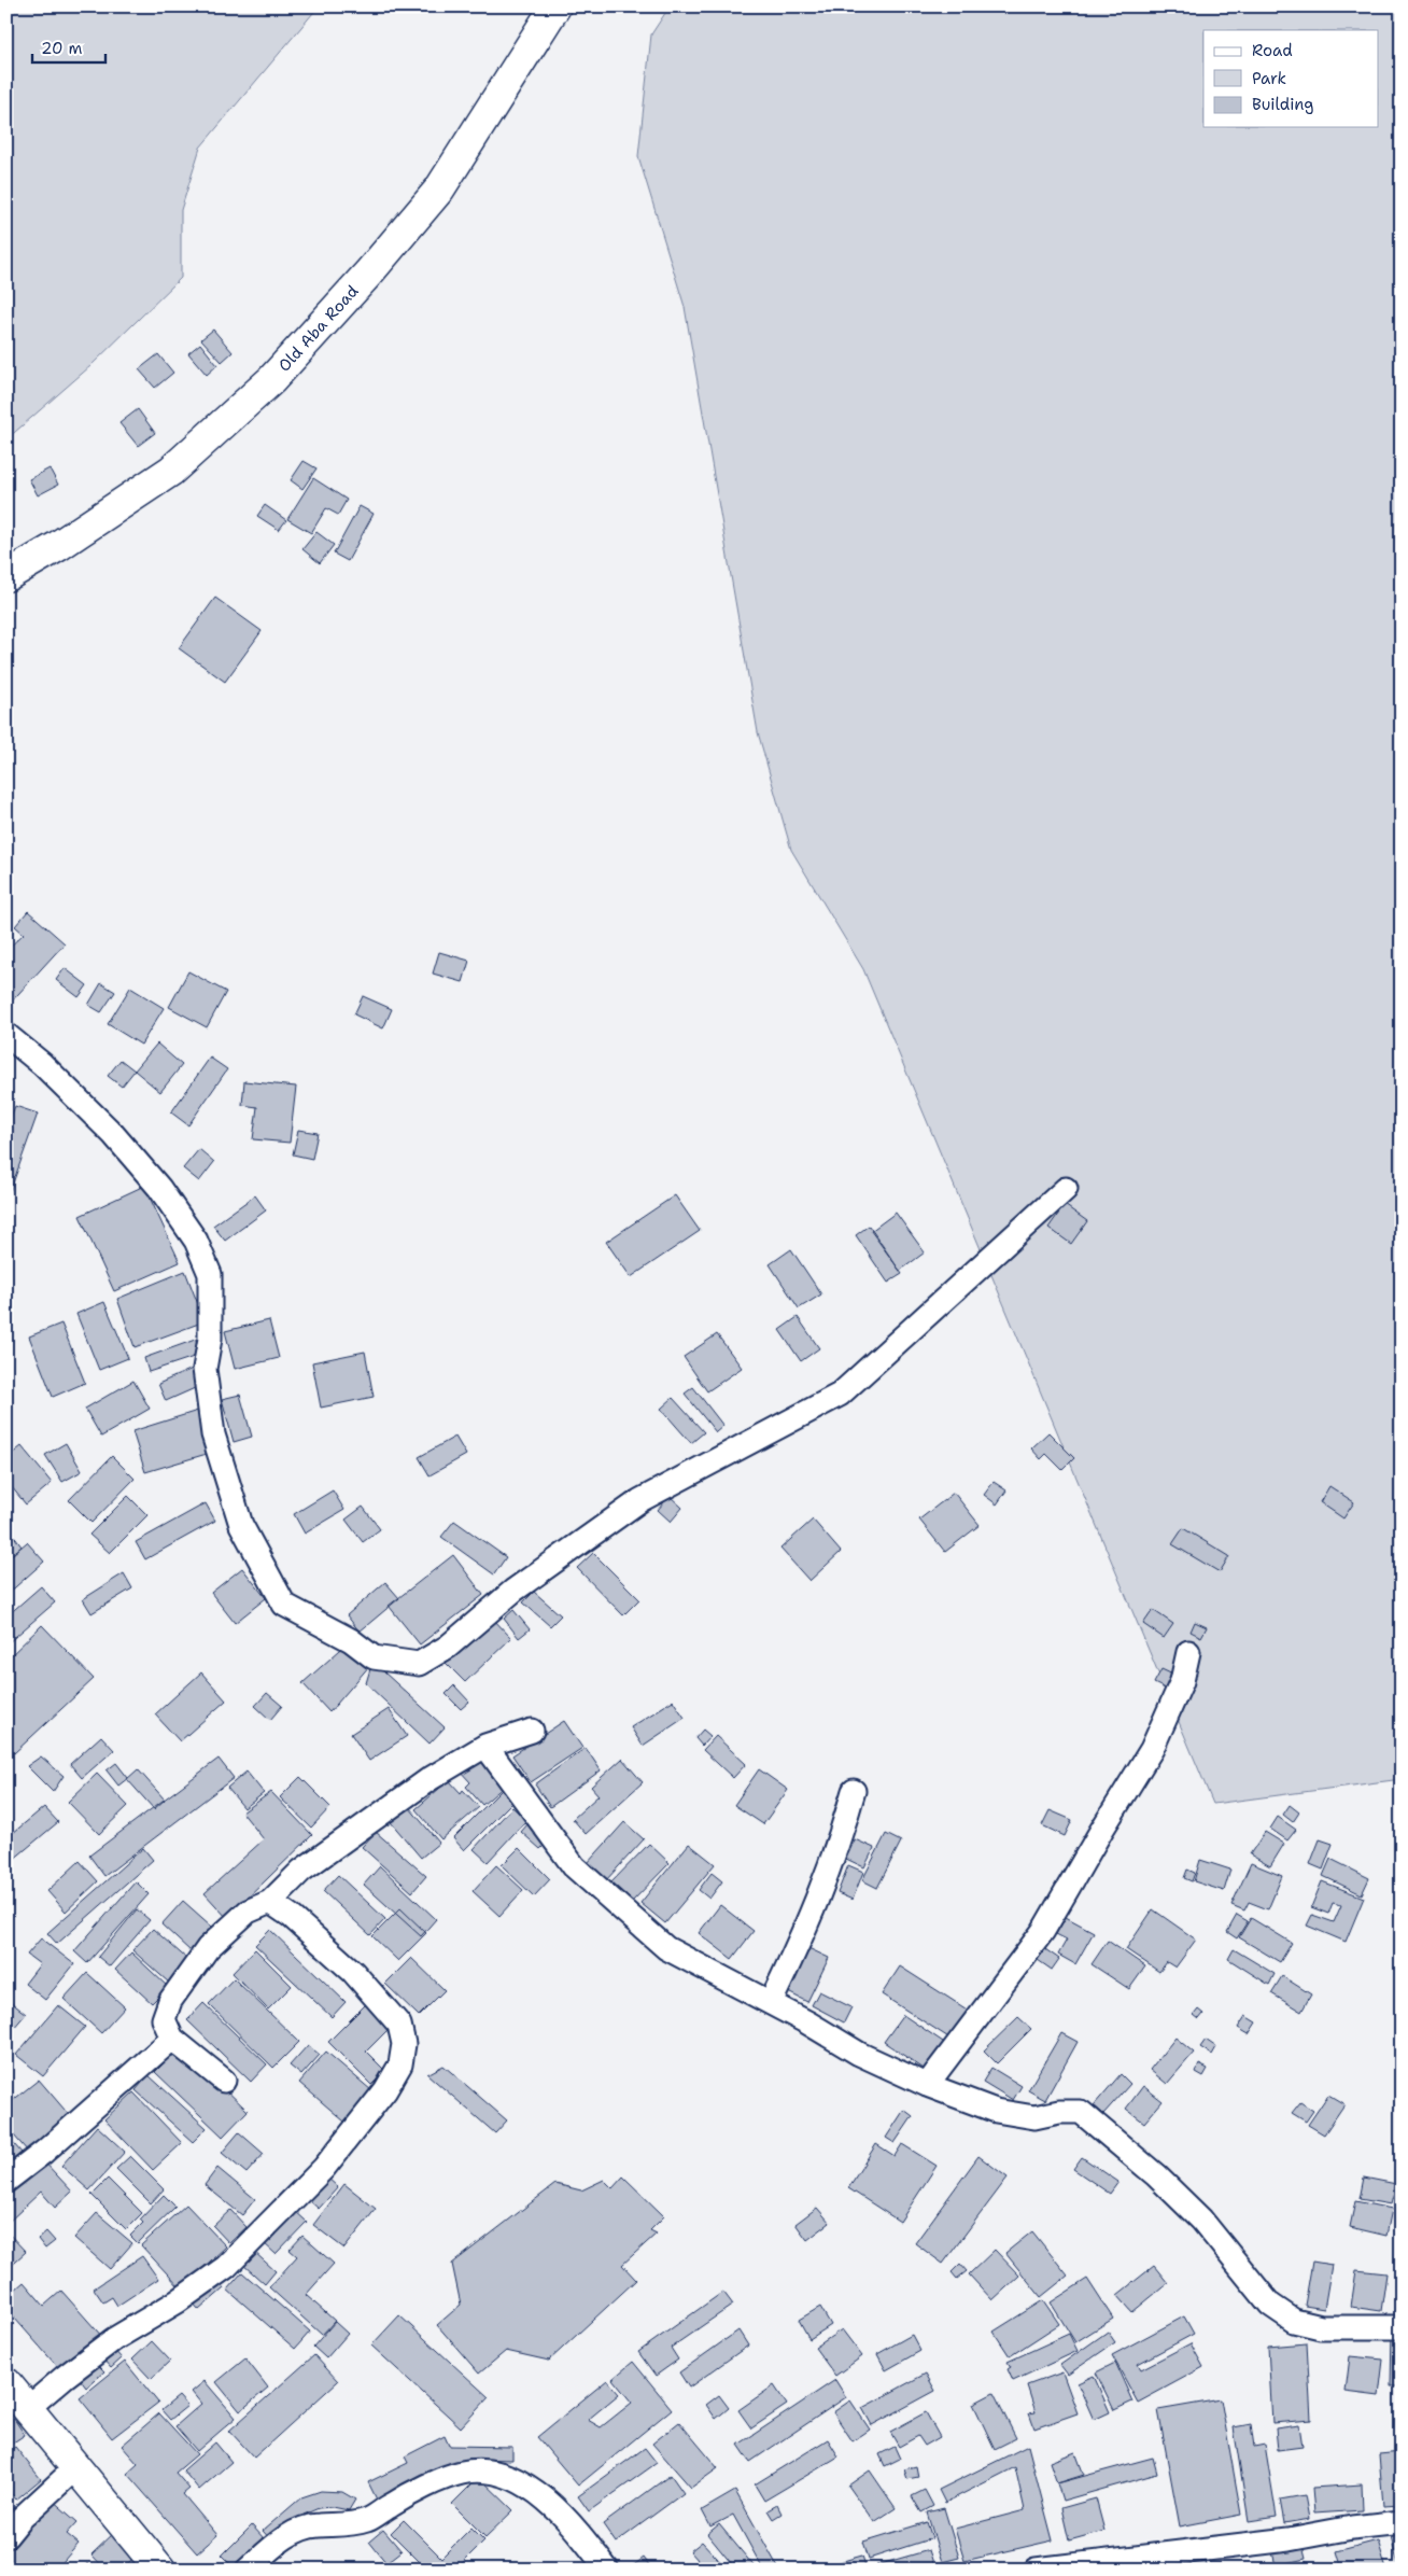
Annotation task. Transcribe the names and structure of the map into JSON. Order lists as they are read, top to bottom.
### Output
{
  "streets": {
    "main road": ["Old Aba Road"]
  },
  "legend": ["Road", "Park", "Building"],
  "scale_bar": "20 m"
}
